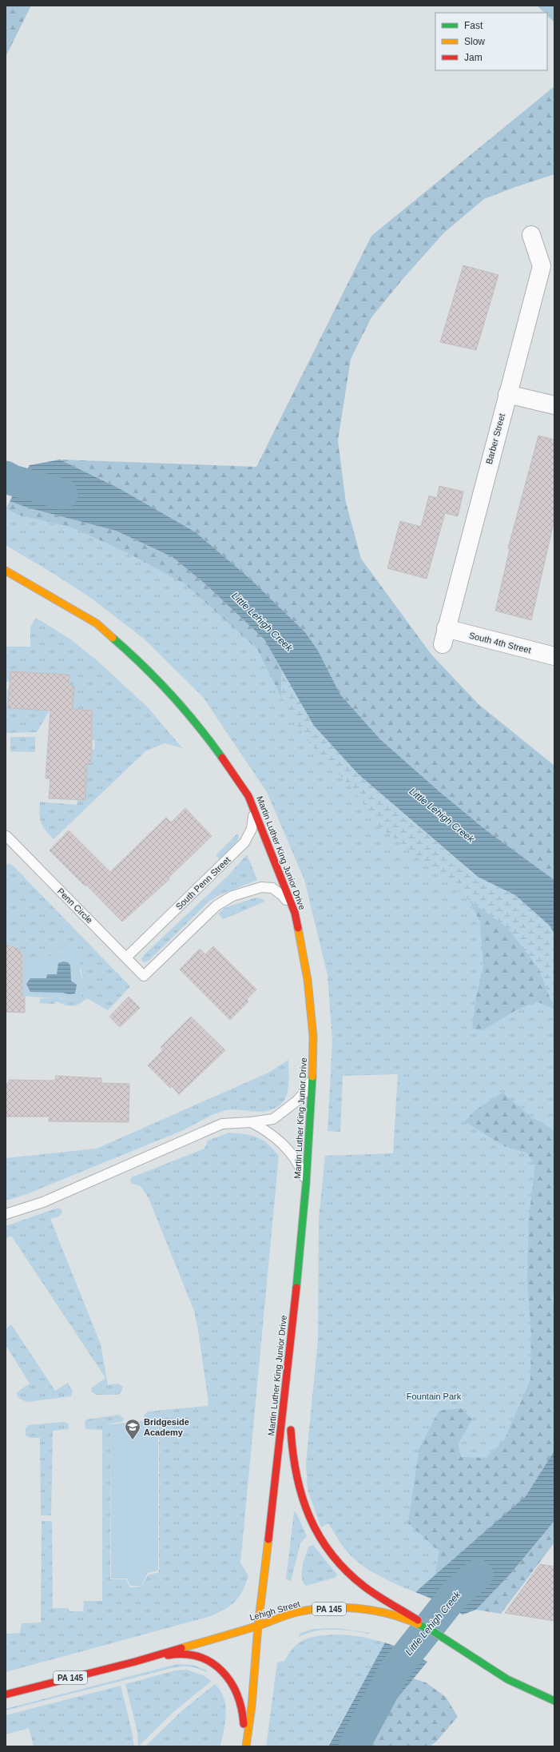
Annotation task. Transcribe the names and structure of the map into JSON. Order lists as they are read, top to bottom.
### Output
{
  "streets": {
    "main road": ["Martin Luther King Junior Drive", "PA 145", "Lehigh Street"],
    "street": ["Barber Street", "South 4th Street"],
    "lane": ["South Penn Street", "Penn Circle"]
  },
  "crossings": [
    ["Barber Street", "South 4th Street"],
    ["Martin Luther King Junior Drive", "South Penn Street"],
    ["Martin Luther King Junior Drive", "Penn Circle"],
    ["Martin Luther King Junior Drive", "Lehigh Street"],
    ["South Penn Street", "Penn Circle"]
  ],
  "water": ["Little Lehigh Creek"],
  "parks": ["Fountain Park"],
  "places": {
    "school or university": ["Bridgeside Academy"]
  },
  "legend": ["Fast", "Slow", "Jam"]
}
